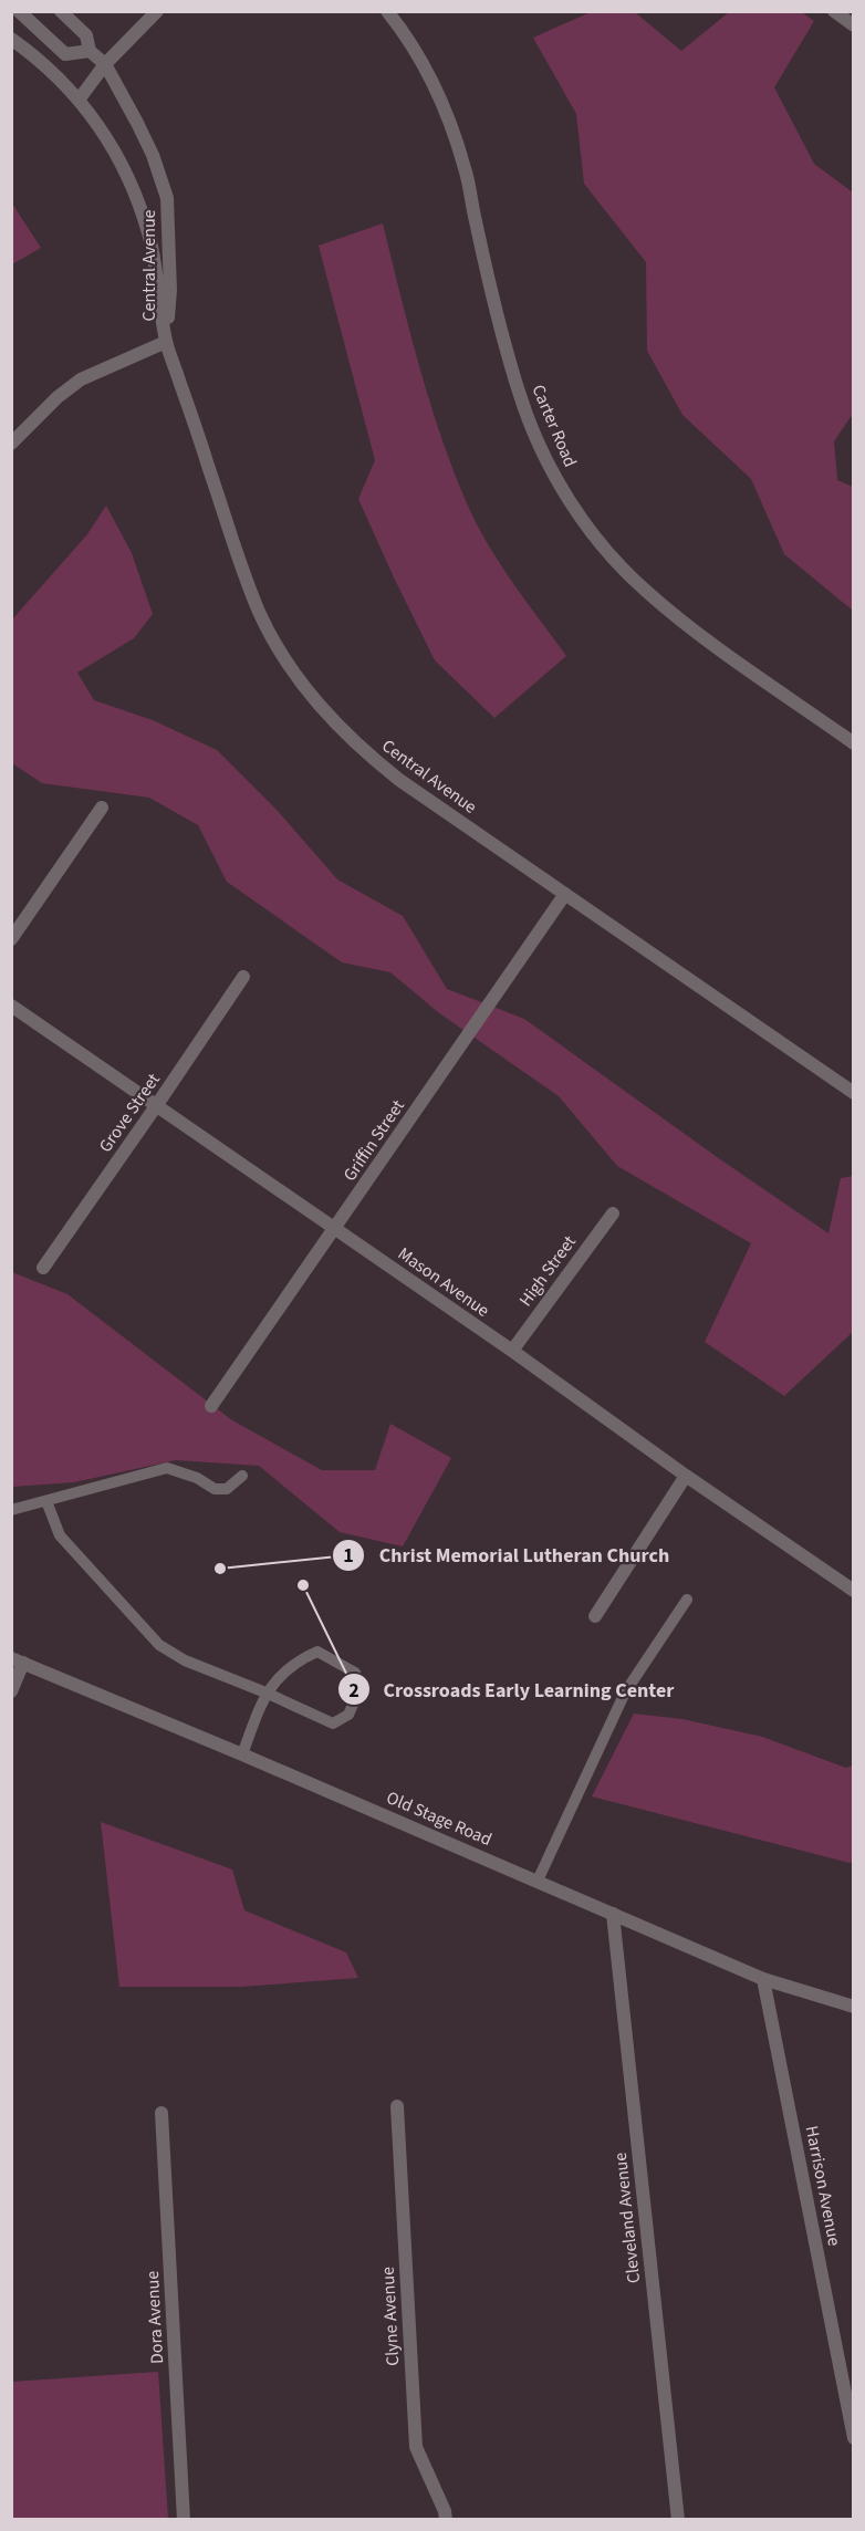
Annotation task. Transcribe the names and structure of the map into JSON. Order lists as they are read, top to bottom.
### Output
{
  "streets": {
    "street": [
      "Central Avenue",
      "Carter Road",
      "Grove Street",
      "Griffin Street",
      "High Street",
      "Mason Avenue",
      "Old Stage Road",
      "Harrison Avenue",
      "Cleveland Avenue",
      "Clyne Avenue",
      "Dora Avenue"
    ]
  },
  "crossings": [
    ["Central Avenue", "Griffin Street"],
    ["Grove Street", "Mason Avenue"],
    ["Griffin Street", "Mason Avenue"],
    ["High Street", "Mason Avenue"],
    ["Old Stage Road", "Harrison Avenue"],
    ["Old Stage Road", "Cleveland Avenue"]
  ],
  "places": ["Christ Memorial Lutheran Church", "Crossroads Early Learning Center"]
}
